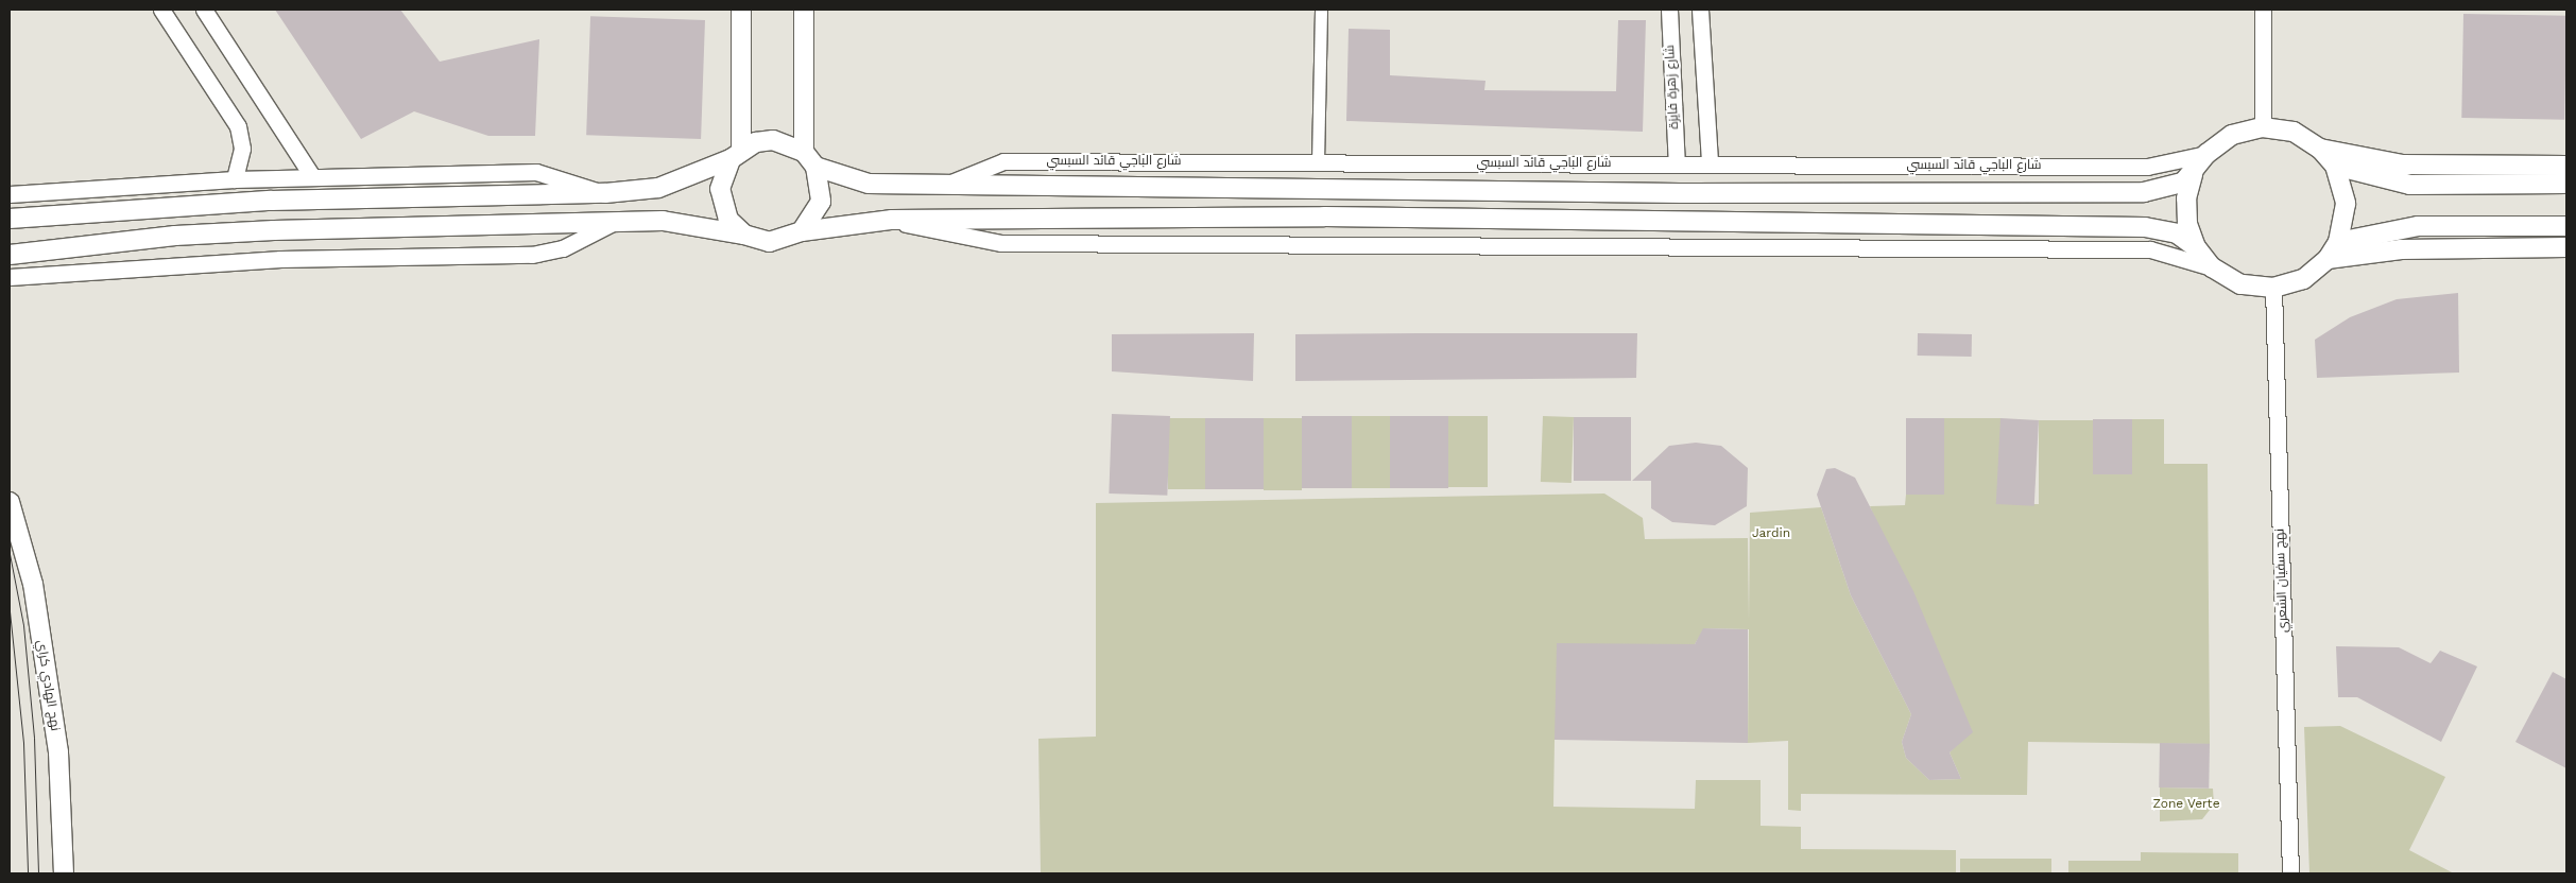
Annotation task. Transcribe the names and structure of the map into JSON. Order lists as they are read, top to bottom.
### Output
{
  "streets": {
    "street": [
      "شارع زهرة فايزة",
      "شارع الباجي قائد السبسي",
      "نهج سفيان الشعري",
      "نهج الهادي كراي"
    ]
  },
  "crossings": [
    ["شارع زهرة فايزة", "شارع الباجي قائد السبسي"],
    ["شارع الباجي قائد السبسي", "نهج سفيان الشعري"]
  ],
  "parks": ["Jardin", "Zone Verte"]
}
